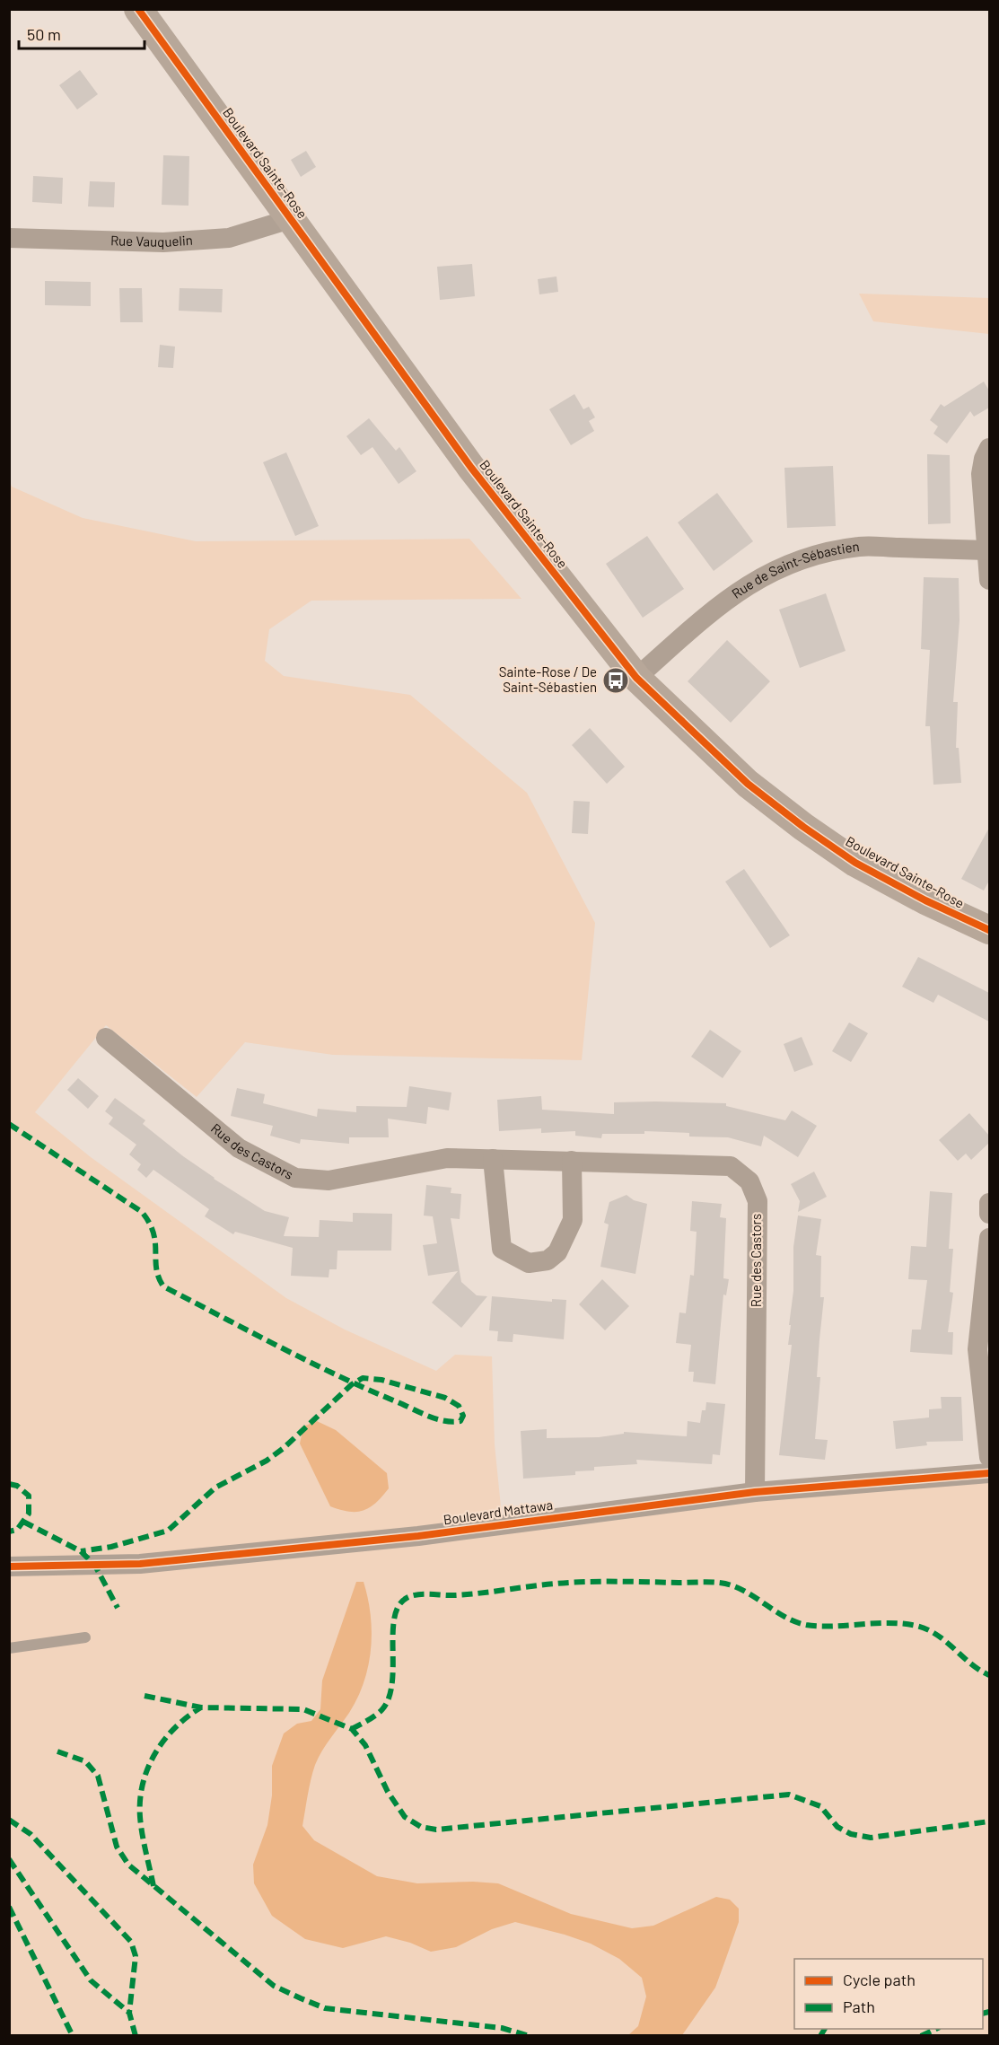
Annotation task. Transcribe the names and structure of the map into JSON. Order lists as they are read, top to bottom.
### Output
{
  "streets": {
    "street": [
      "Boulevard Sainte-Rose",
      "Rue Vauquelin",
      "Rue de Saint-Sébastien",
      "Rue des Castors",
      "Boulevard Mattawa"
    ]
  },
  "crossings": [
    ["Boulevard Sainte-Rose", "Rue Vauquelin"],
    ["Boulevard Sainte-Rose", "Rue de Saint-Sébastien"],
    ["Rue des Castors", "Boulevard Mattawa"]
  ],
  "places": {
    "bus stop": ["Sainte-Rose / De Saint-Sébastien"]
  },
  "legend": ["Cycle path", "Path"],
  "scale_bar": "50 m"
}
